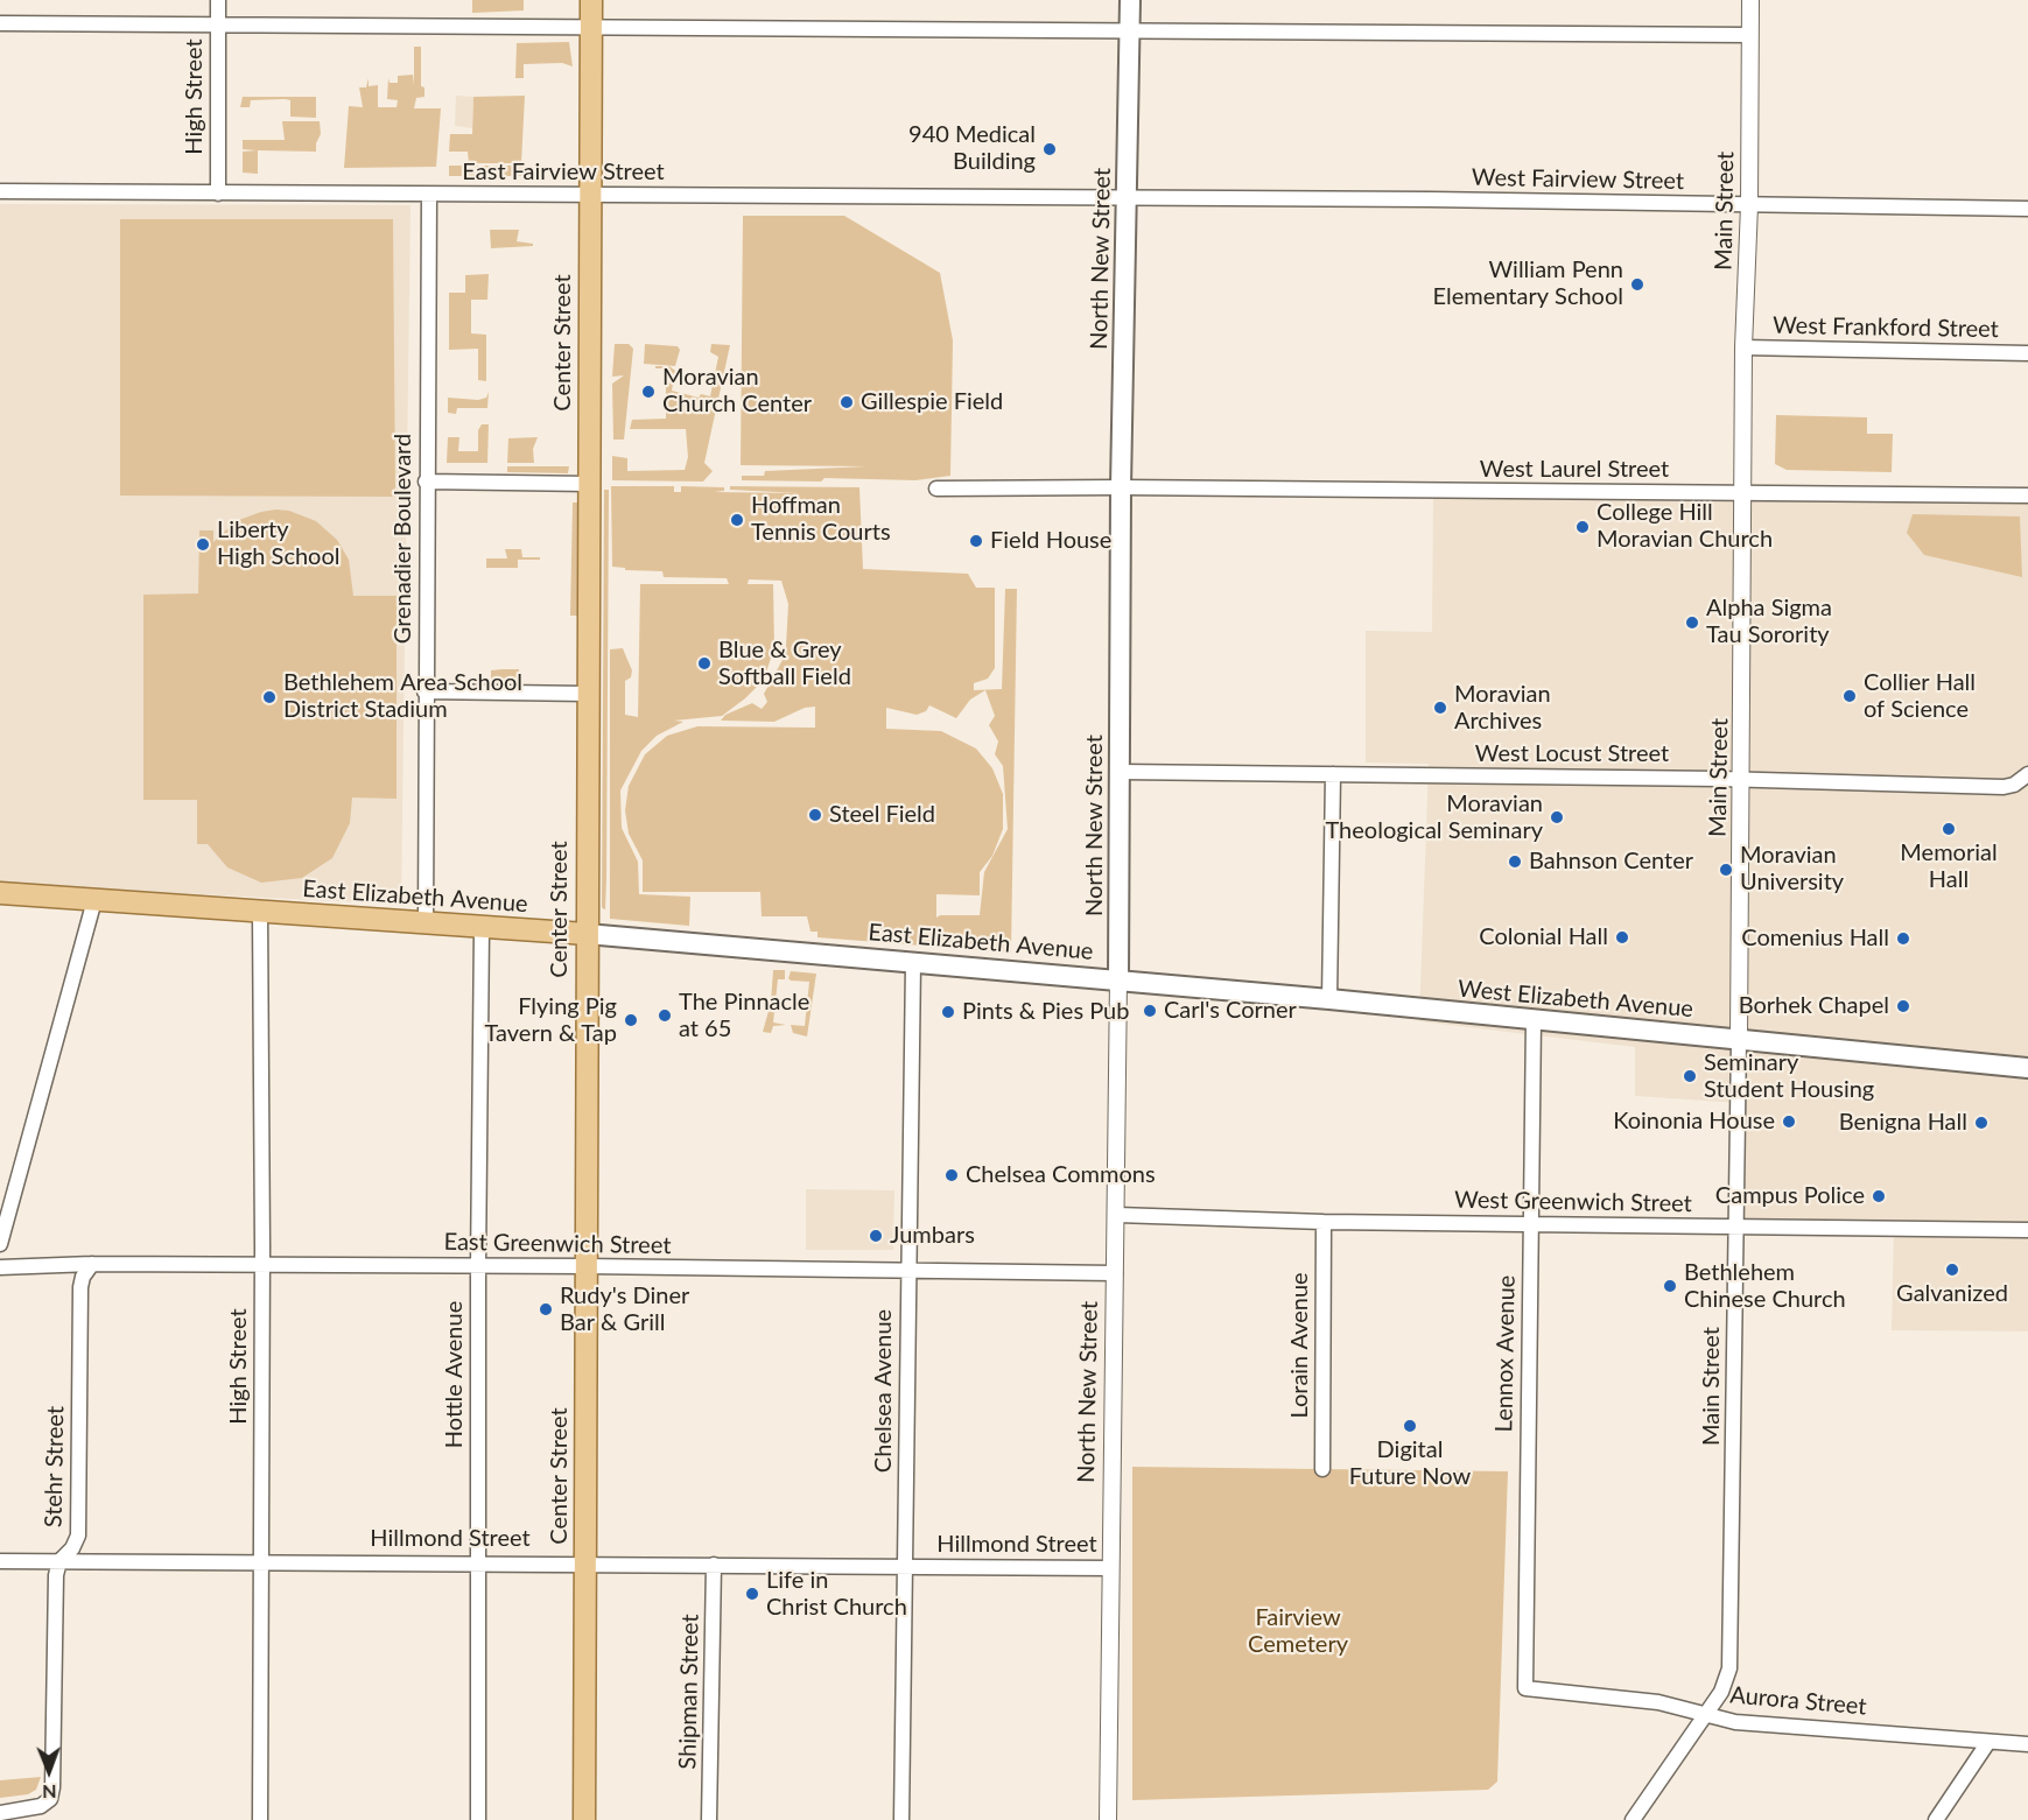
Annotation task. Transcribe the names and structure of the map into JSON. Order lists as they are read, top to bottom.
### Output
{
  "streets": {
    "main road": [
      "North New Street",
      "Center Street",
      "East Elizabeth Avenue",
      "West Elizabeth Avenue"
    ],
    "street": [
      "High Street",
      "East Fairview Street",
      "West Fairview Street",
      "Main Street",
      "West Frankford Street",
      "West Laurel Street",
      "Grenadier Boulevard",
      "West Locust Street",
      "West Greenwich Street",
      "East Greenwich Street",
      "Lorain Avenue",
      "Lennox Avenue",
      "Hottle Avenue",
      "Chelsea Avenue",
      "Stehr Street",
      "Hillmond Street",
      "Shipman Street",
      "Aurora Street"
    ]
  },
  "crossings": [
    ["High Street", "East Fairview Street"],
    ["High Street", "East Elizabeth Avenue"],
    ["High Street", "East Greenwich Street"],
    ["High Street", "Hillmond Street"],
    ["East Fairview Street", "West Fairview Street"],
    ["East Fairview Street", "North New Street"],
    ["East Fairview Street", "Center Street"],
    ["East Fairview Street", "Grenadier Boulevard"],
    ["West Fairview Street", "Main Street"],
    ["West Fairview Street", "North New Street"],
    ["Main Street", "West Frankford Street"],
    ["Main Street", "West Laurel Street"],
    ["Main Street", "West Locust Street"],
    ["Main Street", "West Elizabeth Avenue"],
    ["Main Street", "West Greenwich Street"],
    ["Main Street", "Aurora Street"],
    ["North New Street", "West Laurel Street"],
    ["North New Street", "West Locust Street"],
    ["North New Street", "East Elizabeth Avenue"],
    ["North New Street", "West Elizabeth Avenue"],
    ["North New Street", "West Greenwich Street"],
    ["North New Street", "East Greenwich Street"],
    ["North New Street", "Hillmond Street"],
    ["Center Street", "East Elizabeth Avenue"],
    ["Center Street", "East Greenwich Street"],
    ["Center Street", "Hillmond Street"],
    ["Grenadier Boulevard", "East Elizabeth Avenue"],
    ["East Elizabeth Avenue", "West Elizabeth Avenue"],
    ["East Elizabeth Avenue", "Hottle Avenue"],
    ["East Elizabeth Avenue", "Chelsea Avenue"],
    ["West Elizabeth Avenue", "Lennox Avenue"],
    ["West Greenwich Street", "Lorain Avenue"],
    ["West Greenwich Street", "Lennox Avenue"],
    ["East Greenwich Street", "Hottle Avenue"],
    ["East Greenwich Street", "Chelsea Avenue"],
    ["East Greenwich Street", "Stehr Street"],
    ["Lennox Avenue", "Aurora Street"],
    ["Hottle Avenue", "Hillmond Street"],
    ["Chelsea Avenue", "Hillmond Street"],
    ["Stehr Street", "Hillmond Street"],
    ["Hillmond Street", "Shipman Street"]
  ],
  "parks": ["Fairview Cemetery"],
  "places": [
    "940 Medical Building",
    "William Penn Elementary School",
    "Moravian Church Center",
    "Gillespie Field",
    "Hoffman Tennis Courts",
    "College Hill Moravian Church",
    "Field House",
    "Liberty High School",
    "Alpha Sigma Tau Sorority",
    "Blue & Grey Softball Field",
    "Collier Hall of Science",
    "Bethlehem Area School District Stadium",
    "Moravian Archives",
    "Steel Field",
    "Moravian Theological Seminary",
    "Memorial Hall",
    "Bahnson Center",
    "Moravian University",
    "Colonial Hall",
    "Comenius Hall",
    "Borhek Chapel",
    "Carl's Corner",
    "Pints & Pies Pub",
    "The Pinnacle at 65",
    "Flying Pig Tavern & Tap",
    "Seminary Student Housing",
    "Koinonia House",
    "Benigna Hall",
    "Chelsea Commons",
    "Campus Police",
    "Jumbars",
    "Galvanized",
    "Bethlehem Chinese Church",
    "Rudy's Diner Bar & Grill",
    "Digital Future Now",
    "Life in Christ Church"
  ],
  "north": "bottom"
}
